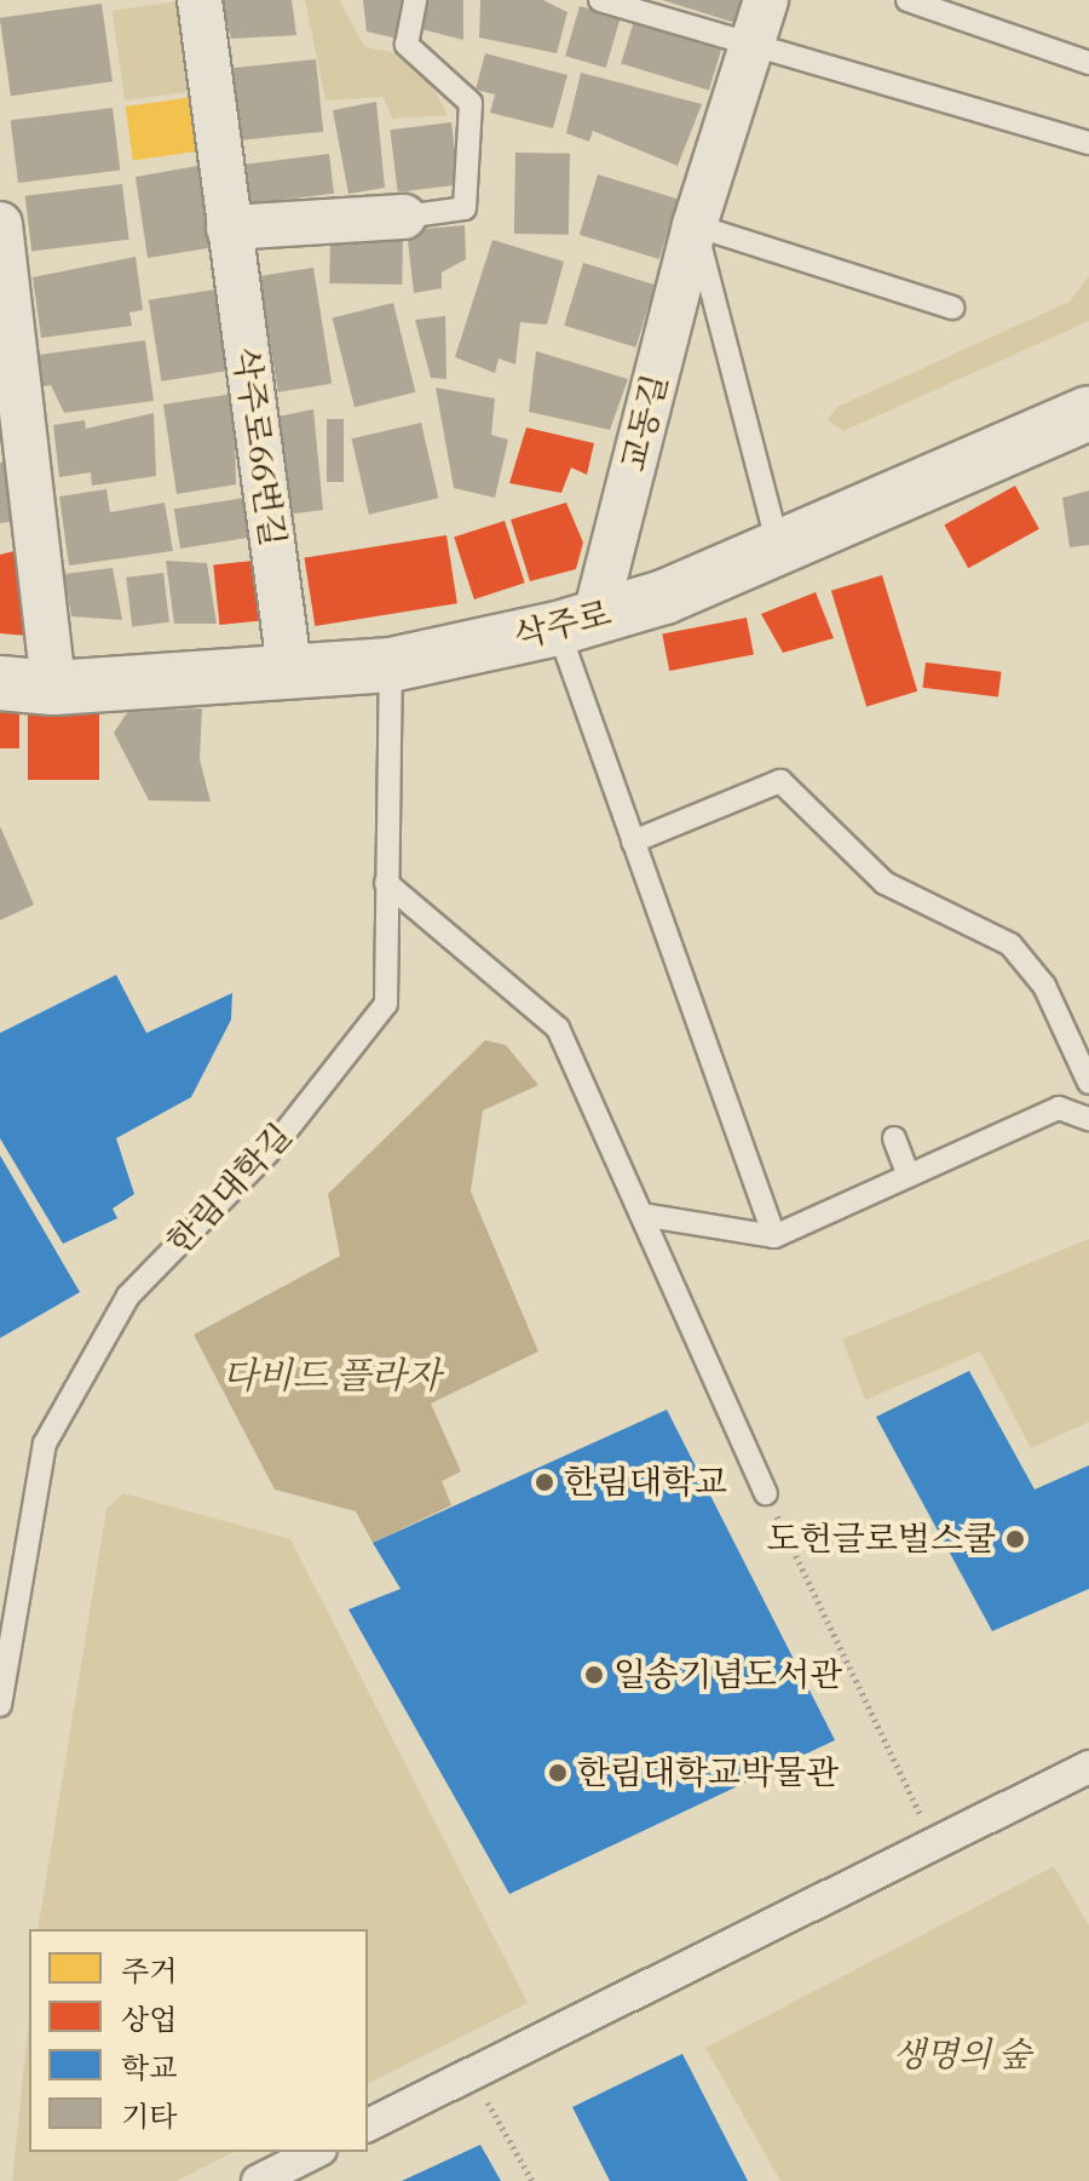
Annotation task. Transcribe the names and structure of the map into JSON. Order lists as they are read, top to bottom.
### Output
{
  "streets": {
    "street": ["교동길", "삭주로66번길", "삭주로"],
    "lane": ["한림대학길"]
  },
  "crossings": [
    ["교동길", "삭주로"],
    ["삭주로66번길", "삭주로"],
    ["삭주로", "한림대학길"]
  ],
  "water": ["다비드 플라자"],
  "parks": ["생명의 숲"],
  "places": [
    "한림대학교",
    "도헌글로벌스쿨",
    "일송기념도서관",
    "한림대학교박물관"
  ],
  "legend": [
    "주거",
    "상업",
    "학교",
    "기타"
  ]
}
